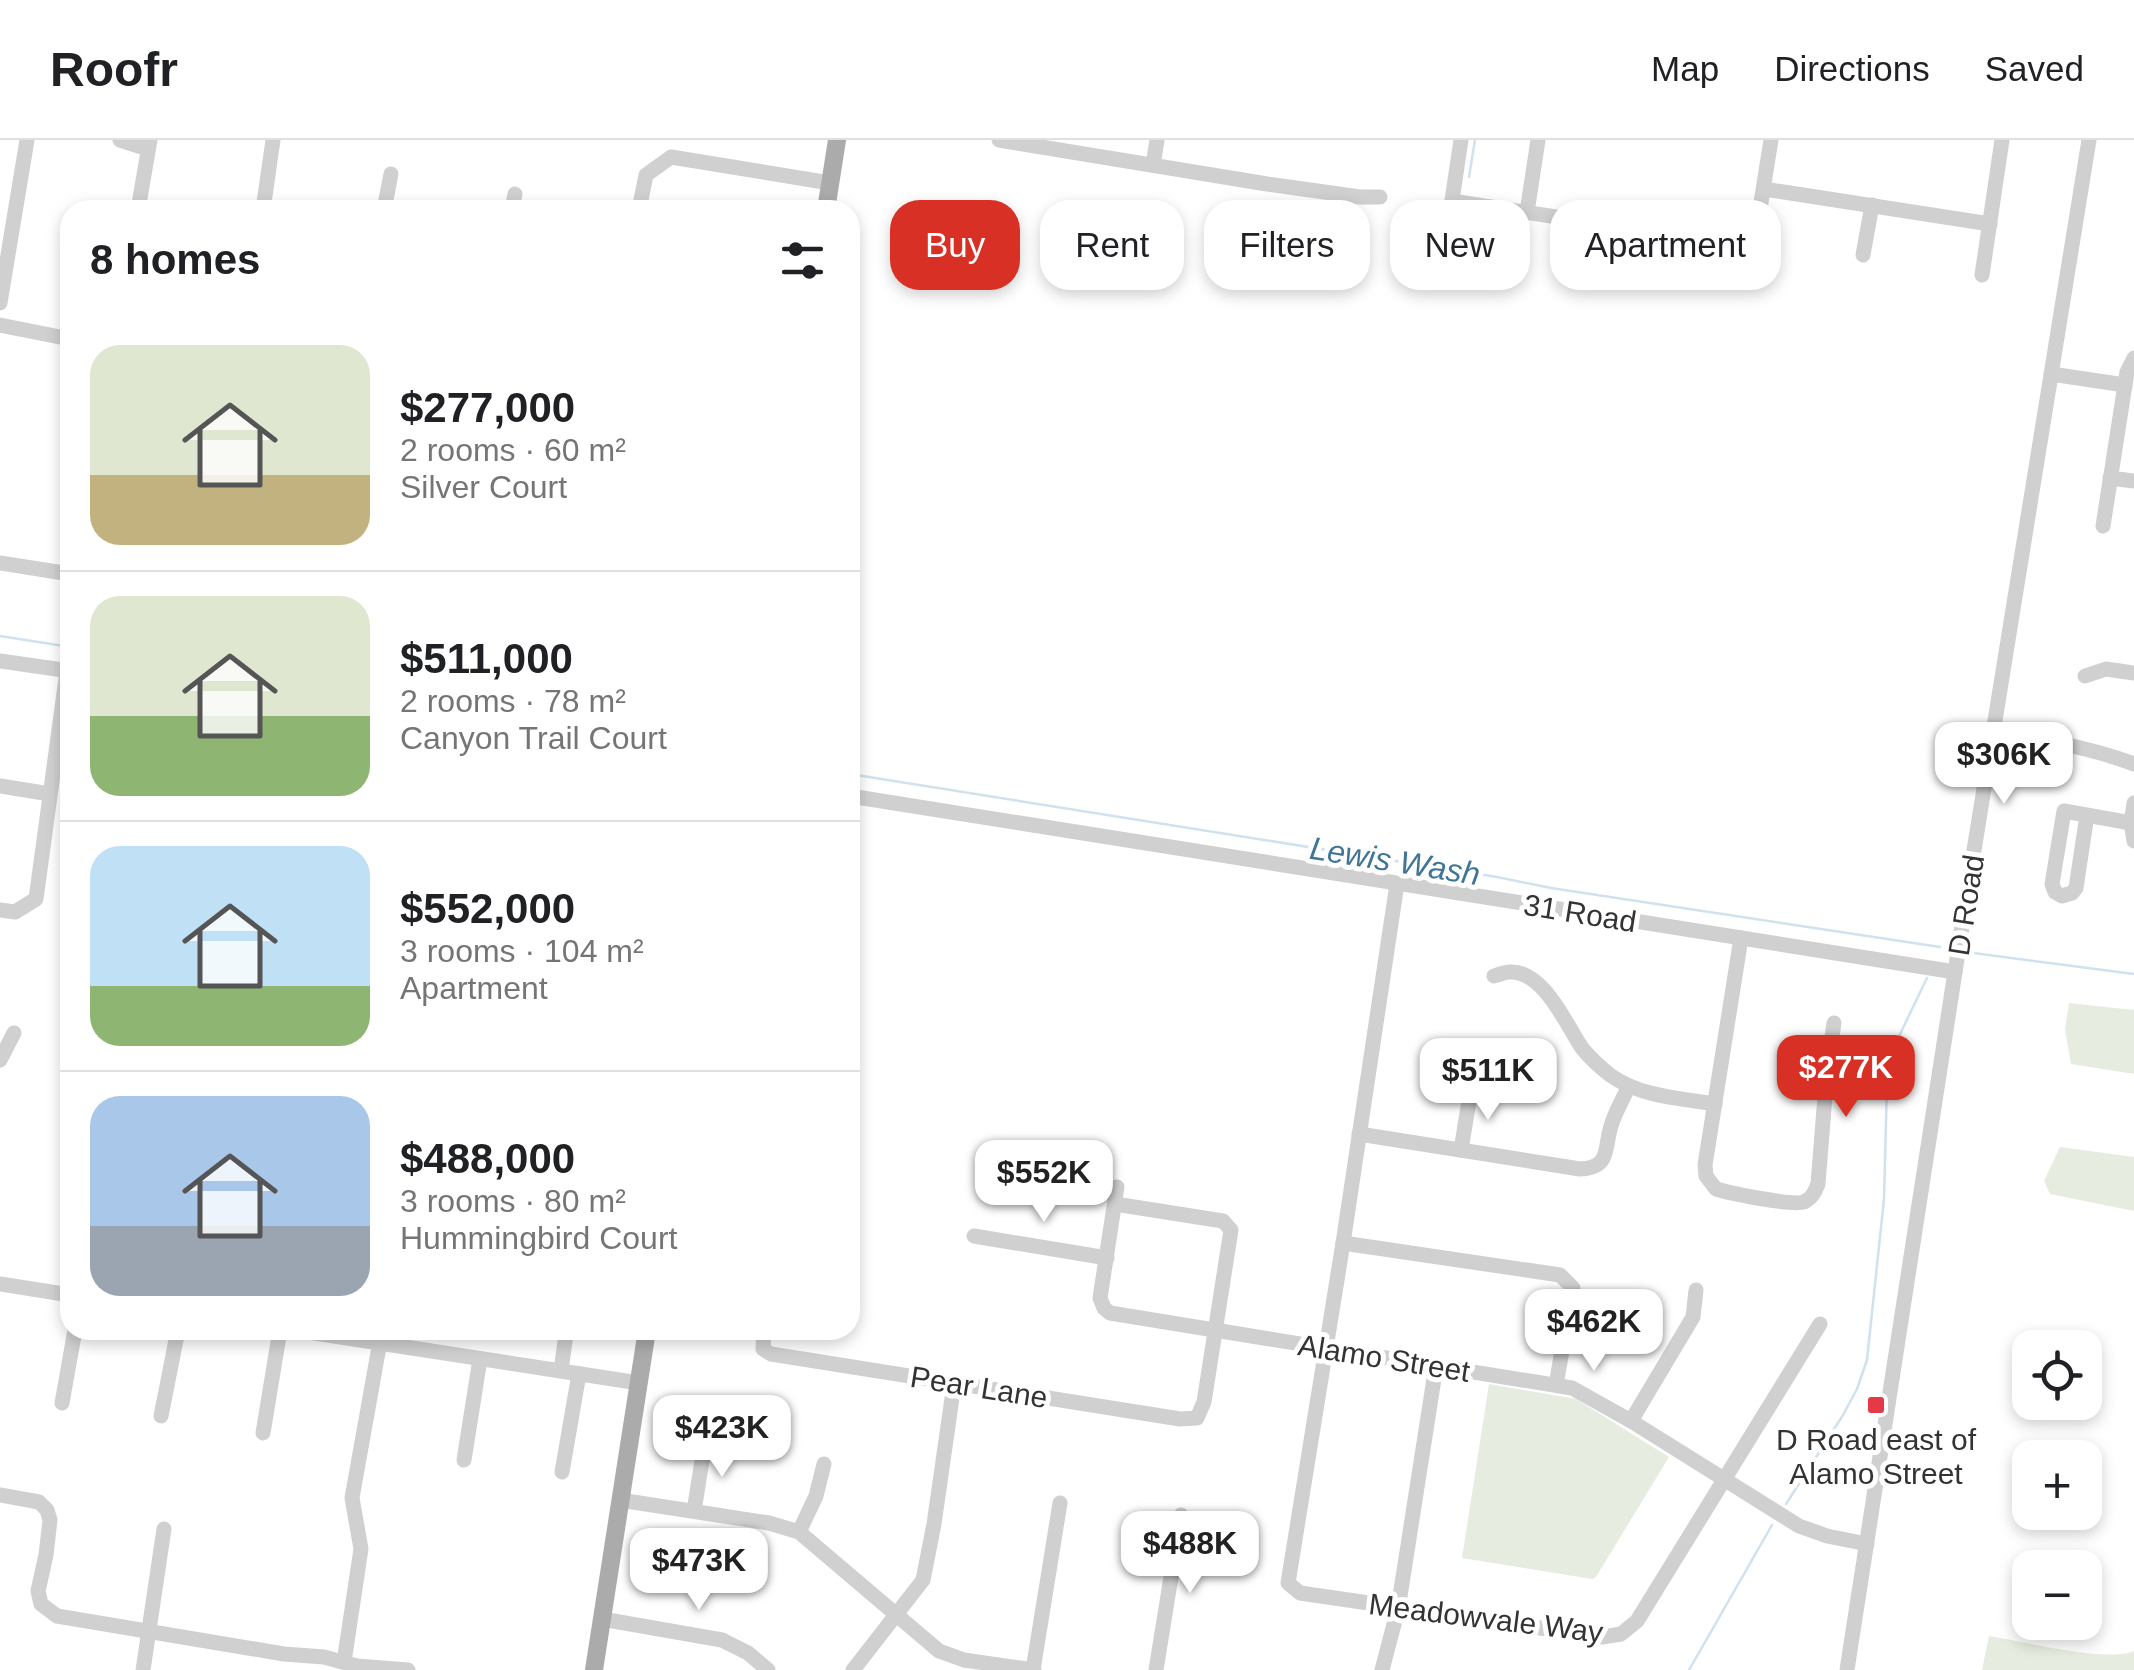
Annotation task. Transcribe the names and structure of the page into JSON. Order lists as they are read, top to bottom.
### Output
{
  "streets": {
    "street": [
      "D Road",
      "31 Road",
      "Alamo Street",
      "Pear Lane",
      "Meadowvale Way"
    ]
  },
  "crossings": [
    ["D Road", "31 Road"],
    ["D Road", "Alamo Street"],
    ["Alamo Street", "Pear Lane"],
    ["Alamo Street", "Meadowvale Way"]
  ],
  "water": ["Lewis Wash"],
  "places": {
    "transit": ["D Road east of Alamo Street"]
  },
  "page": {
    "header": "Roofr",
    "nav": ["Map", "Directions", "Saved"],
    "chip": [
      "Buy",
      "Rent",
      "Filters",
      "New",
      "Apartment"
    ],
    "heading": "8 homes",
    "list": [
      {
        "name": "$277,000",
        "note": "2 rooms · 60 m² · Silver Court"
      },
      {
        "name": "$511,000",
        "note": "2 rooms · 78 m² · Canyon Trail Court"
      },
      {
        "name": "$552,000",
        "note": "3 rooms · 104 m² · Apartment"
      },
      {
        "name": "$488,000",
        "note": "3 rooms · 80 m² · Hummingbird Court"
      }
    ],
    "price": [
      "$306K",
      "$277K",
      "$511K",
      "$552K",
      "$462K",
      "$423K",
      "$488K",
      "$473K"
    ],
    "map_buttons": ["+", "−"]
  }
}
